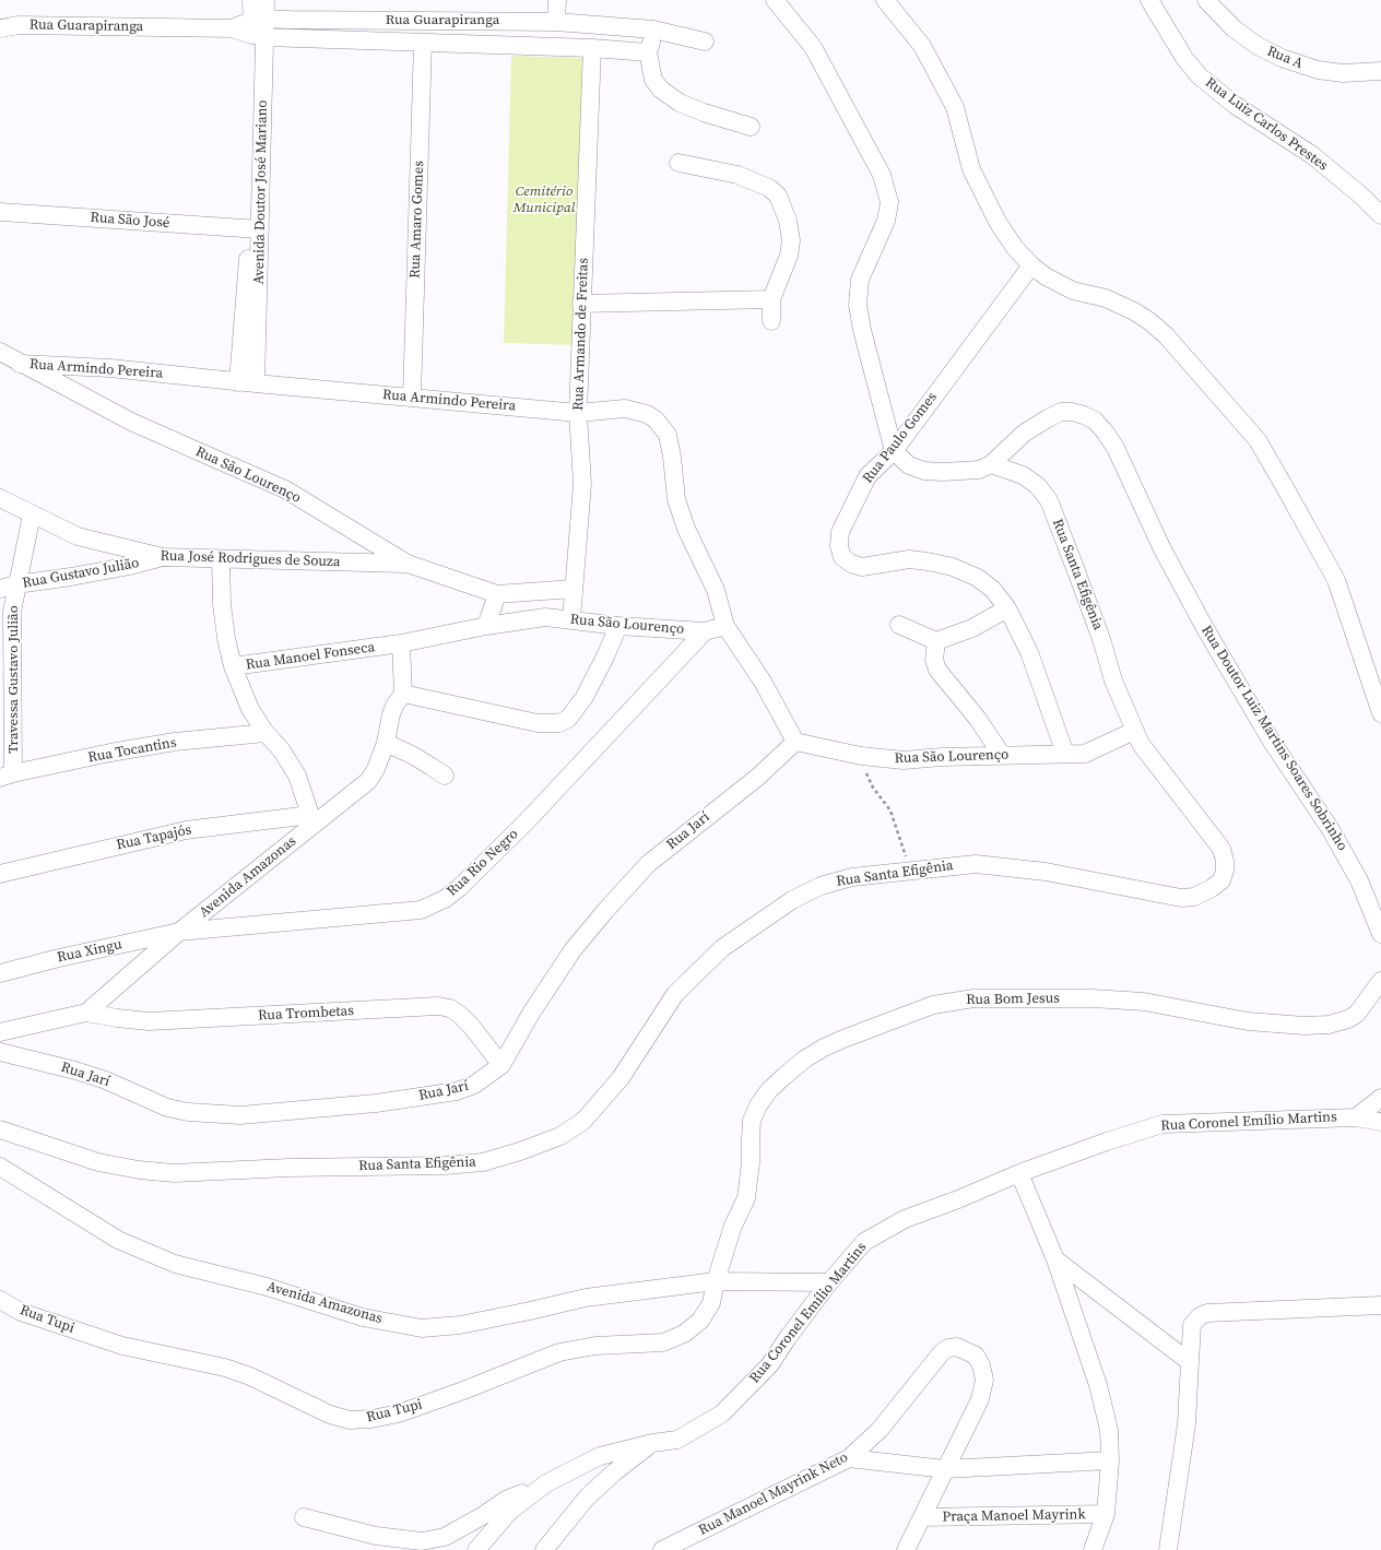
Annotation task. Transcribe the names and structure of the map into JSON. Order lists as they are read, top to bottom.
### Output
{
  "streets": {
    "street": [
      "Rua Guarapiranga",
      "Rua A",
      "Rua Luiz Carlos Prestes",
      "Avenida Doutor José Mariano",
      "Rua Amaro Gomes",
      "Rua São José",
      "Rua Armando de Freitas",
      "Rua Armindo Pereira",
      "Rua Paulo Gomes",
      "Rua São Lourenço",
      "Rua José Rodrigues de Souza",
      "Rua Gustavo Julião",
      "Rua Santa Efigênia",
      "Rua Manoel Fonseca",
      "Travessa Gustavo Julião",
      "Rua Doutor Luiz Martins Soares Sobrinho",
      "Rua Tocantins",
      "Rua Jarí",
      "Rua Tapajós",
      "Rua Rio Negro",
      "Avenida Amazonas",
      "Rua Xingu",
      "Rua Bom Jesus",
      "Rua Trombetas",
      "Rua Coronel Emílio Martins",
      "Rua Tupi",
      "Rua Manoel Mayrink Neto",
      "Praça Manoel Mayrink"
    ]
  },
  "crossings": [
    ["Rua Guarapiranga", "Avenida Doutor José Mariano"],
    ["Rua Guarapiranga", "Rua Amaro Gomes"],
    ["Rua Guarapiranga", "Rua Armando de Freitas"],
    ["Avenida Doutor José Mariano", "Rua São José"],
    ["Avenida Doutor José Mariano", "Rua Armindo Pereira"],
    ["Rua Amaro Gomes", "Rua Armindo Pereira"],
    ["Rua Armando de Freitas", "Rua Armindo Pereira"],
    ["Rua Armando de Freitas", "Rua São Lourenço"],
    ["Rua Armindo Pereira", "Rua São Lourenço"],
    ["Rua Paulo Gomes", "Rua São Lourenço"],
    ["Rua Paulo Gomes", "Rua Doutor Luiz Martins Soares Sobrinho"],
    ["Rua São Lourenço", "Rua José Rodrigues de Souza"],
    ["Rua São Lourenço", "Rua Santa Efigênia"],
    ["Rua São Lourenço", "Rua Manoel Fonseca"],
    ["Rua São Lourenço", "Rua Jarí"],
    ["Rua São Lourenço", "Rua Rio Negro"],
    ["Rua José Rodrigues de Souza", "Rua Gustavo Julião"],
    ["Rua José Rodrigues de Souza", "Travessa Gustavo Julião"],
    ["Rua Gustavo Julião", "Travessa Gustavo Julião"],
    ["Rua Santa Efigênia", "Rua Doutor Luiz Martins Soares Sobrinho"],
    ["Rua Manoel Fonseca", "Rua Tocantins"],
    ["Rua Manoel Fonseca", "Rua Tapajós"],
    ["Rua Manoel Fonseca", "Avenida Amazonas"],
    ["Travessa Gustavo Julião", "Rua Tocantins"],
    ["Rua Jarí", "Rua Trombetas"],
    ["Rua Tapajós", "Avenida Amazonas"],
    ["Rua Rio Negro", "Avenida Amazonas"],
    ["Rua Rio Negro", "Rua Xingu"],
    ["Avenida Amazonas", "Rua Xingu"],
    ["Avenida Amazonas", "Rua Bom Jesus"],
    ["Avenida Amazonas", "Rua Trombetas"],
    ["Avenida Amazonas", "Rua Coronel Emílio Martins"],
    ["Avenida Amazonas", "Rua Tupi"],
    ["Rua Bom Jesus", "Rua Tupi"],
    ["Rua Manoel Mayrink Neto", "Praça Manoel Mayrink"]
  ],
  "parks": ["Cemitério Municipal"]
}
